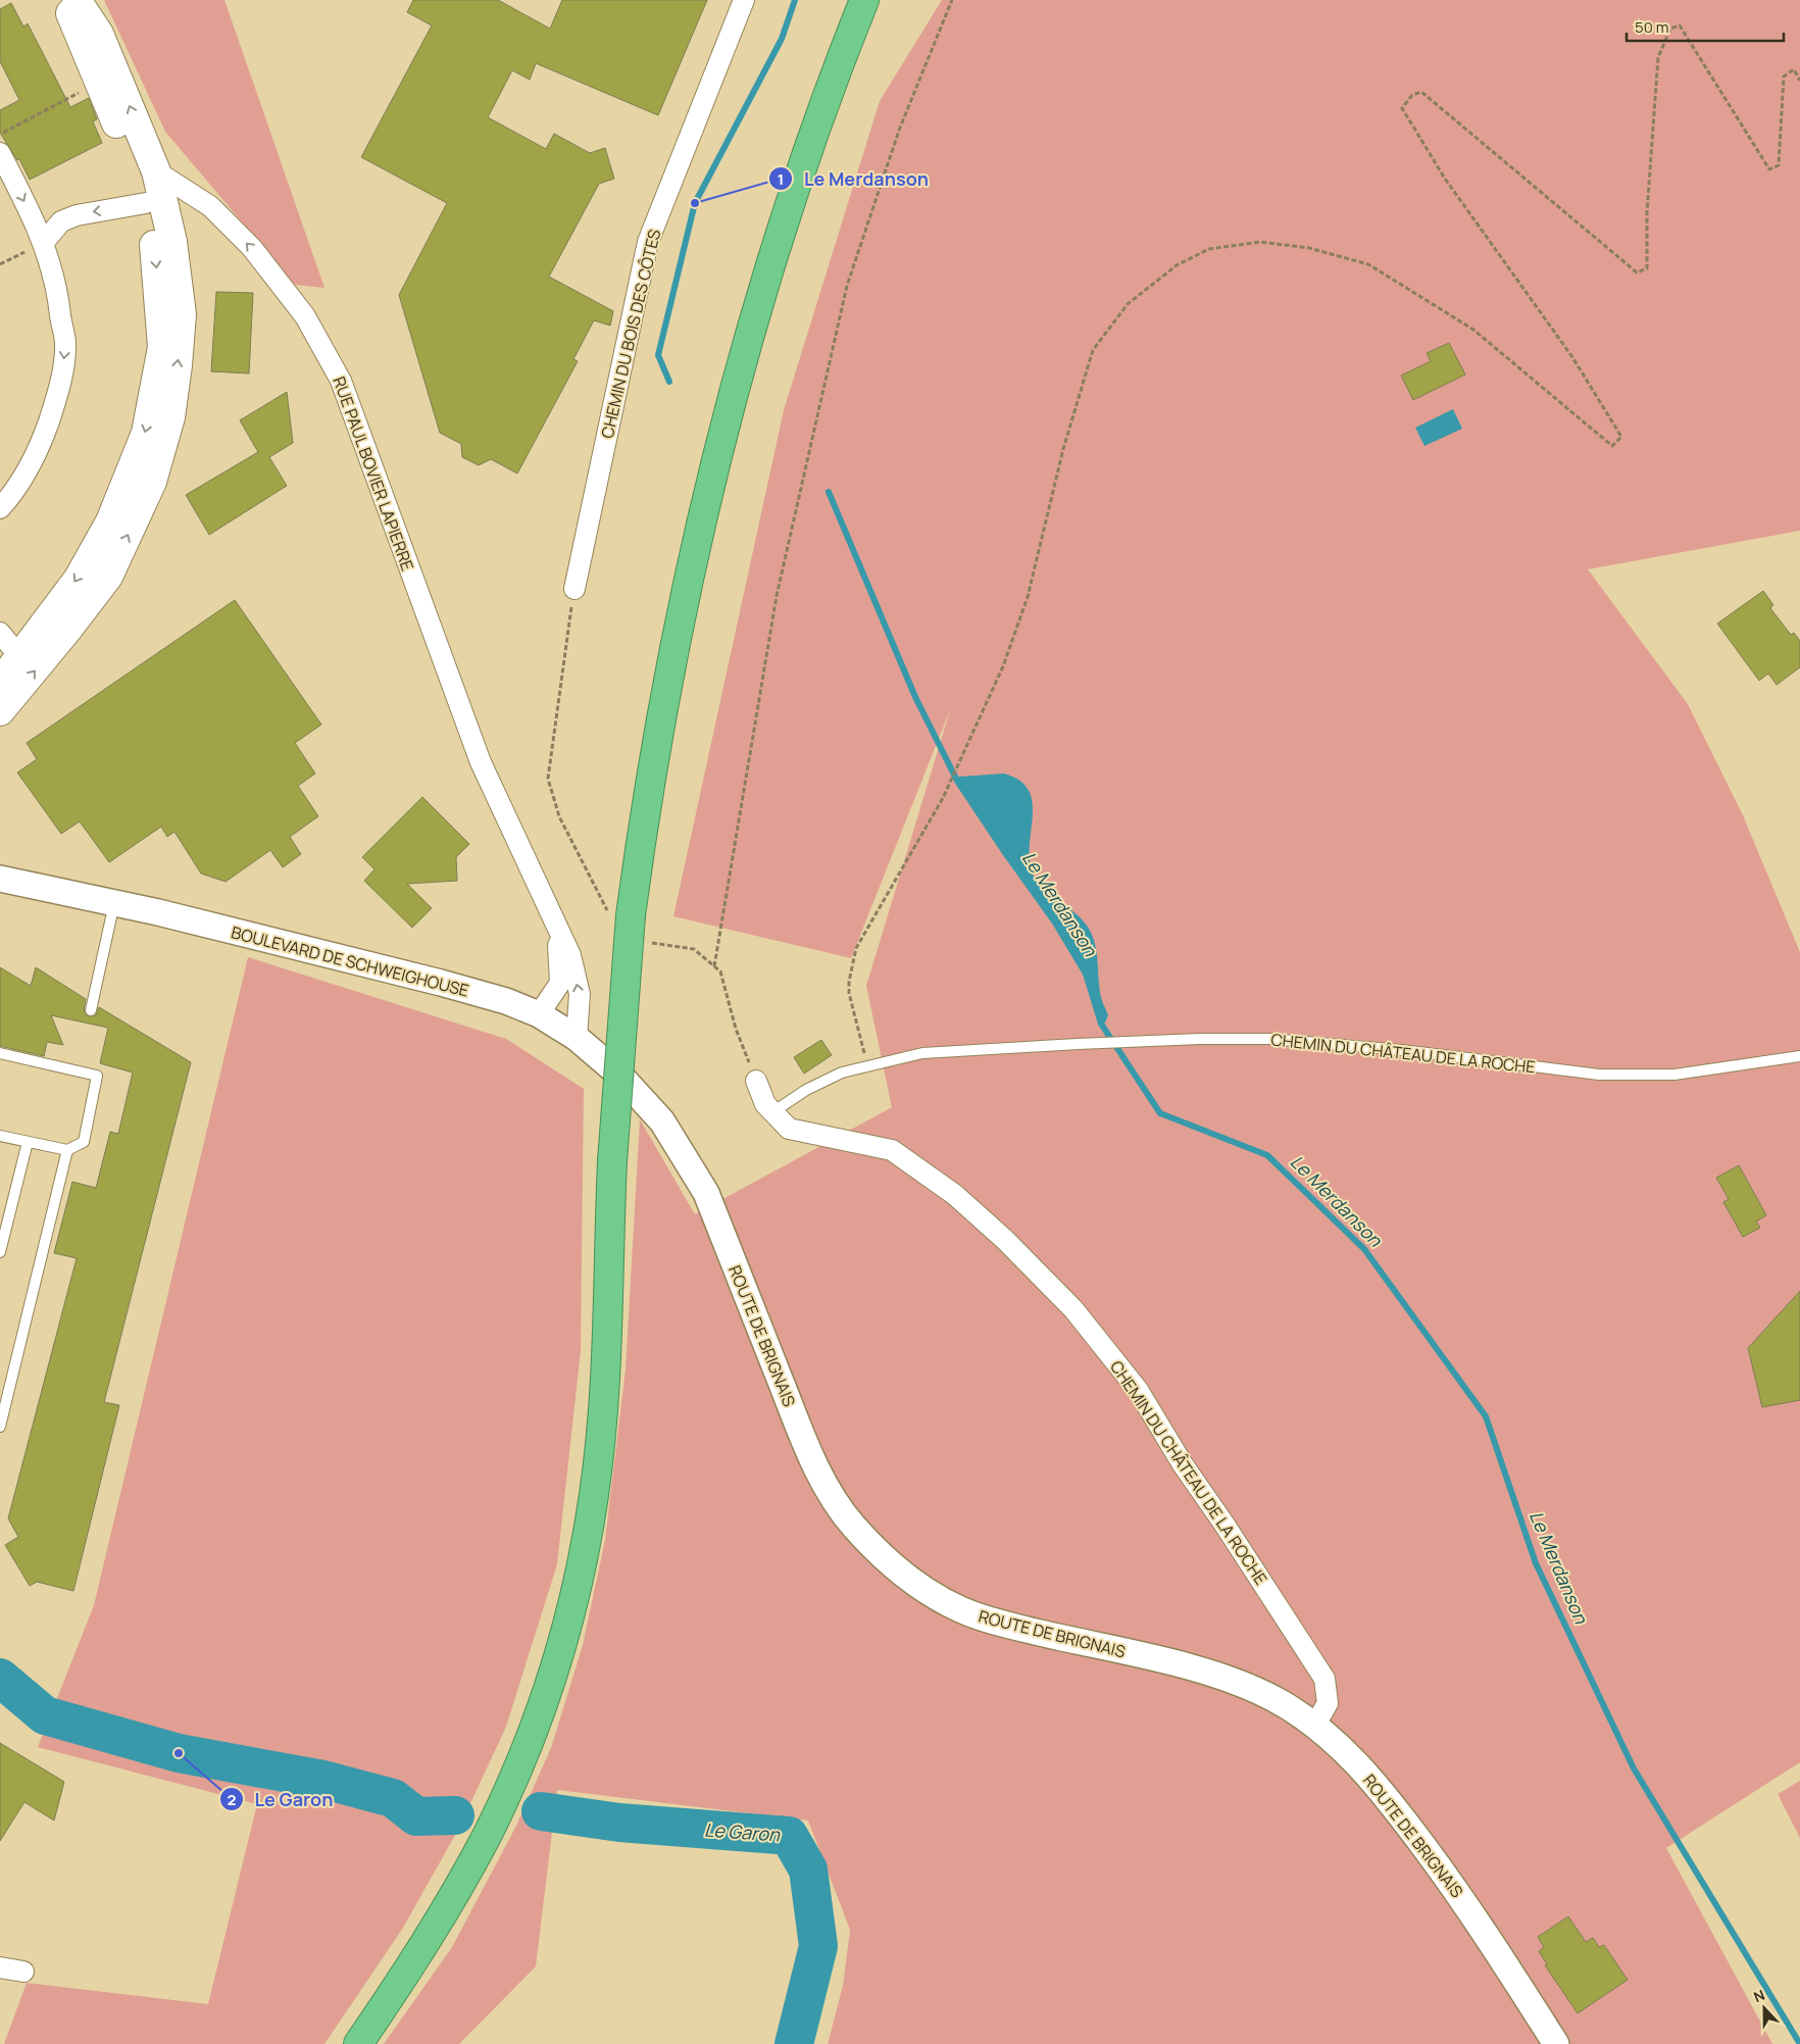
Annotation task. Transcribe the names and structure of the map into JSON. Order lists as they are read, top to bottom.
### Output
{
  "streets": {
    "street": [
      "CHEMIN DU BOIS DES CÔTES",
      "RUE PAUL BOVIER LAPIERRE",
      "BOULEVARD DE SCHWEIGHOUSE",
      "CHEMIN DU CHÂTEAU DE LA ROCHE",
      "ROUTE DE BRIGNAIS"
    ]
  },
  "crossings": [
    ["RUE PAUL BOVIER LAPIERRE", "BOULEVARD DE SCHWEIGHOUSE"],
    ["BOULEVARD DE SCHWEIGHOUSE", "ROUTE DE BRIGNAIS"],
    ["CHEMIN DU CHÂTEAU DE LA ROCHE", "ROUTE DE BRIGNAIS"]
  ],
  "one_way": ["RUE PAUL BOVIER LAPIERRE"],
  "water": ["Le Merdanson", "Le Garon"],
  "places": ["Le Merdanson", "Le Garon"],
  "scale_bar": "50 m",
  "north": "top"
}
